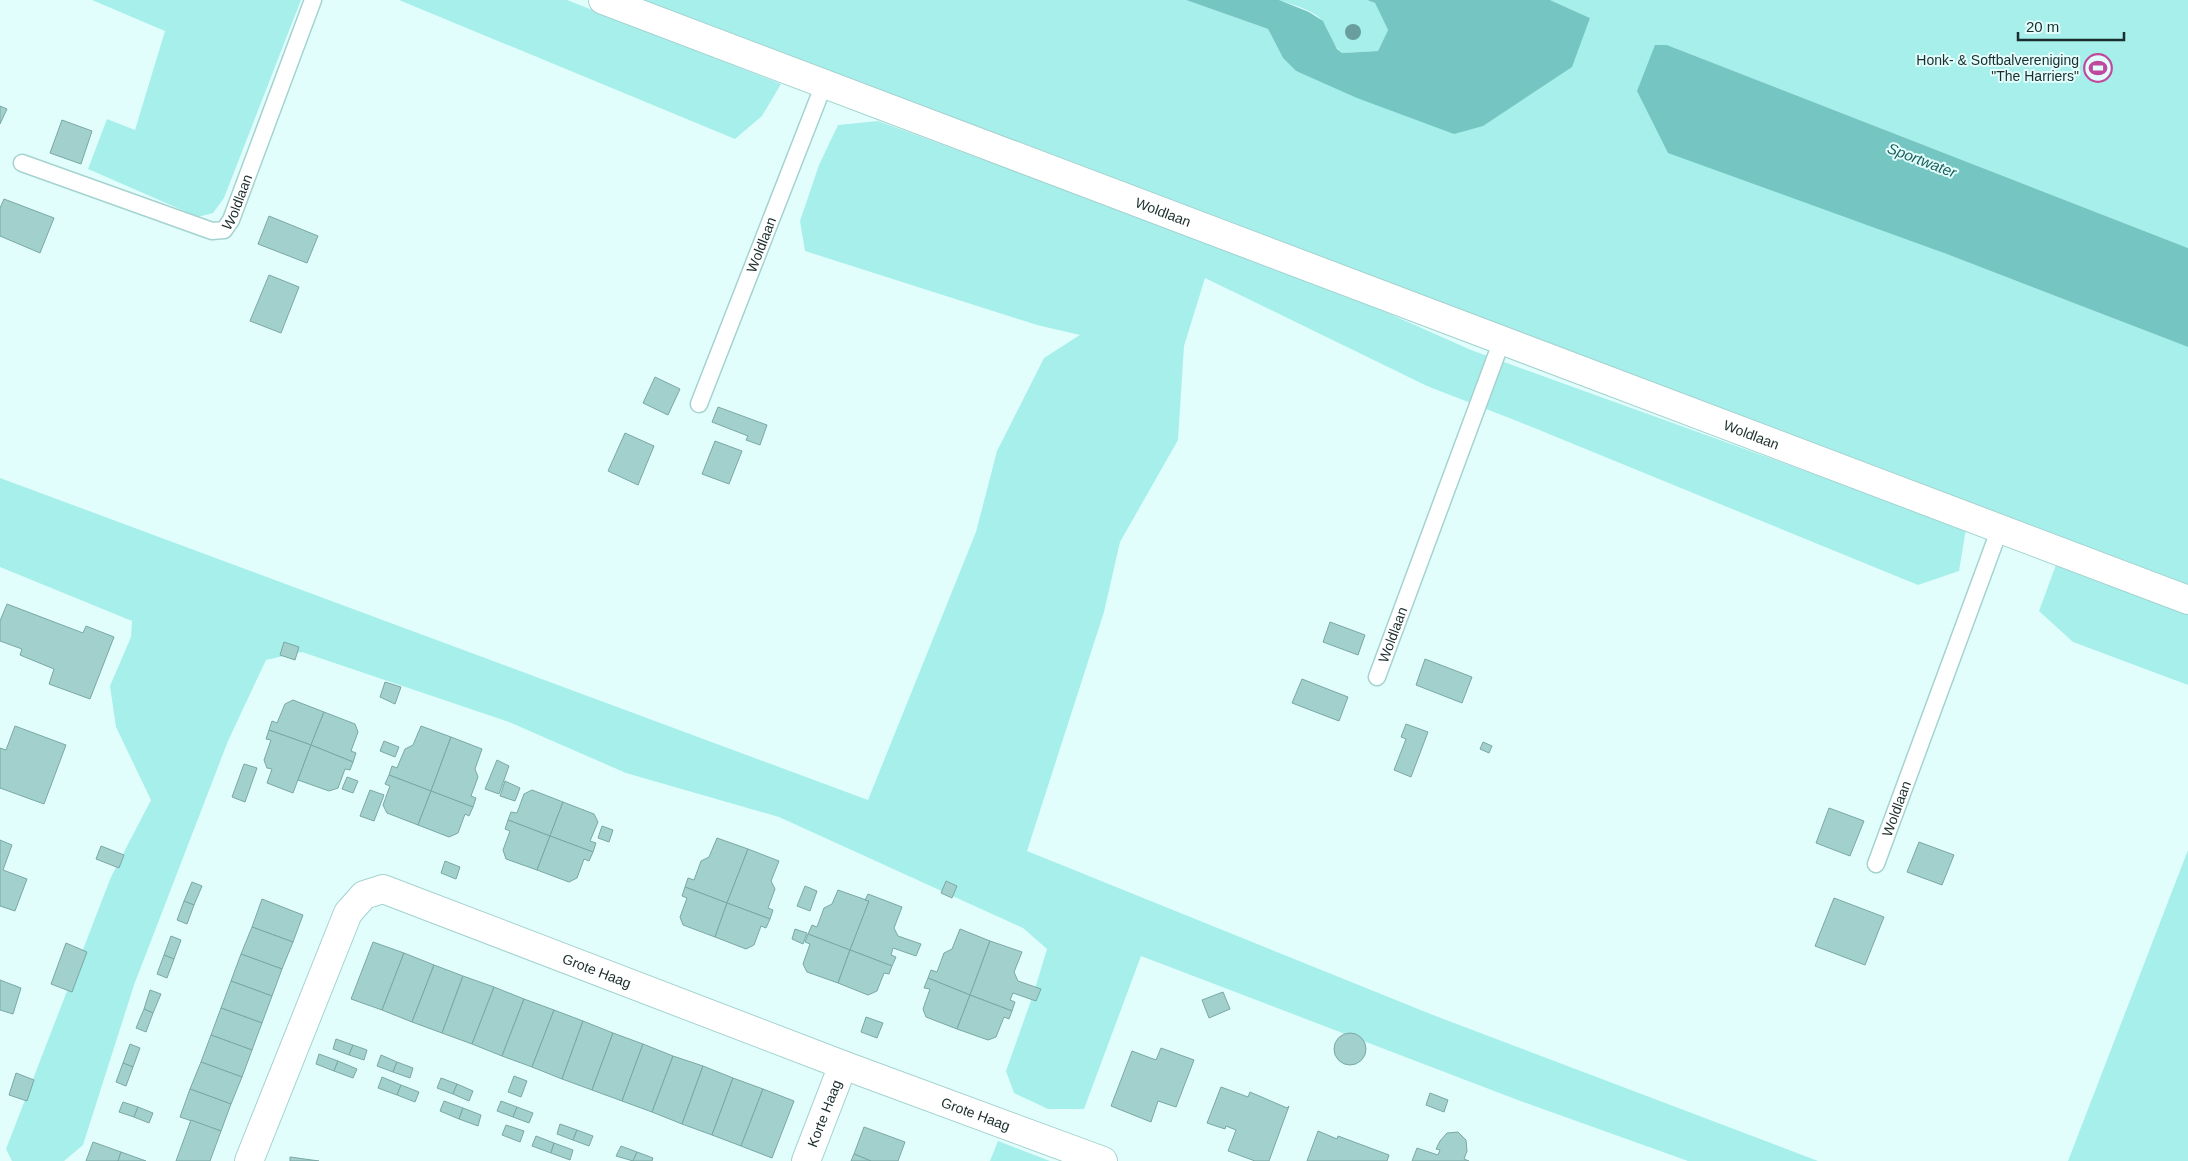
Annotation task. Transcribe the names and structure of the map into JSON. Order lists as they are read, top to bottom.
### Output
{
  "streets": {
    "street": ["Woldlaan", "Grote Haag", "Korte Haag"]
  },
  "crossings": [
    ["Grote Haag", "Korte Haag"]
  ],
  "water": ["Sportwater"],
  "places": {
    "sports": ["Honk- & Softbalvereniging \"The Harriers\""]
  },
  "scale_bar": "20 m"
}
